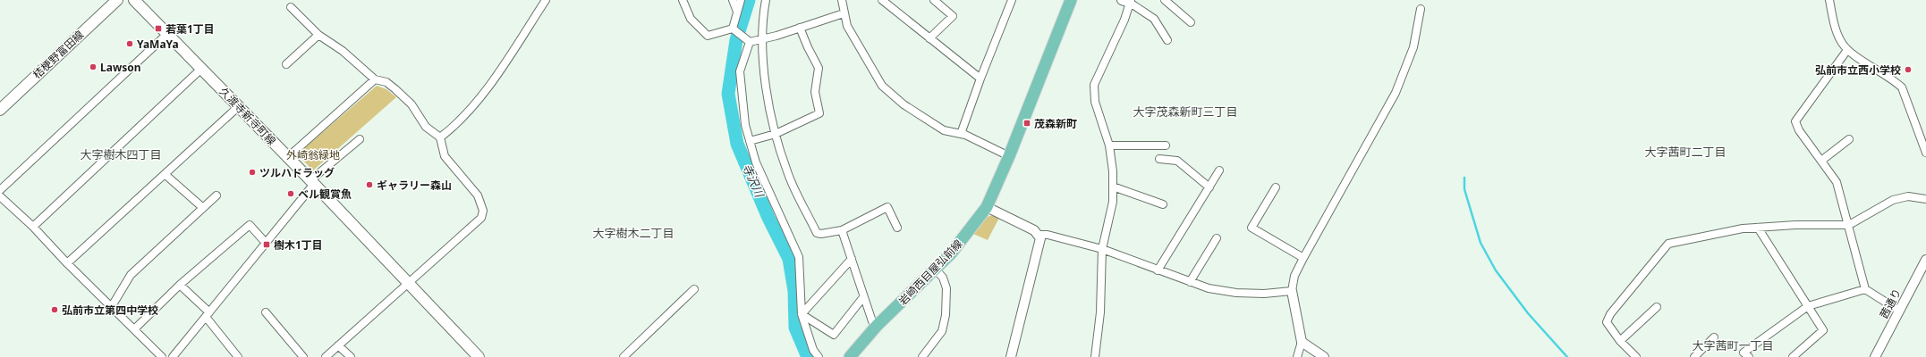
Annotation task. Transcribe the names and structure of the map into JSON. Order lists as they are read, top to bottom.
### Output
{
  "streets": {
    "main road": ["桔梗野富田線", "久渡寺新寺町線", "岩崎西目屋弘前線"],
    "street": ["茜通り"]
  },
  "districts": [
    "大字茂森新町三丁目",
    "大字茜町二丁目",
    "大字樹木四丁目",
    "大字樹木二丁目",
    "大字茜町一丁目"
  ],
  "water": ["寺沢川"],
  "parks": ["外崎翁緑地"],
  "places": {
    "transit": ["若葉1丁目", "茂森新町", "樹木1丁目"],
    "other": [
      "YaMaYa",
      "Lawson",
      "弘前市立西小学校",
      "ツルハドラッグ",
      "ギャラリー森山",
      "ベル観賞魚",
      "弘前市立第四中学校"
    ]
  }
}
